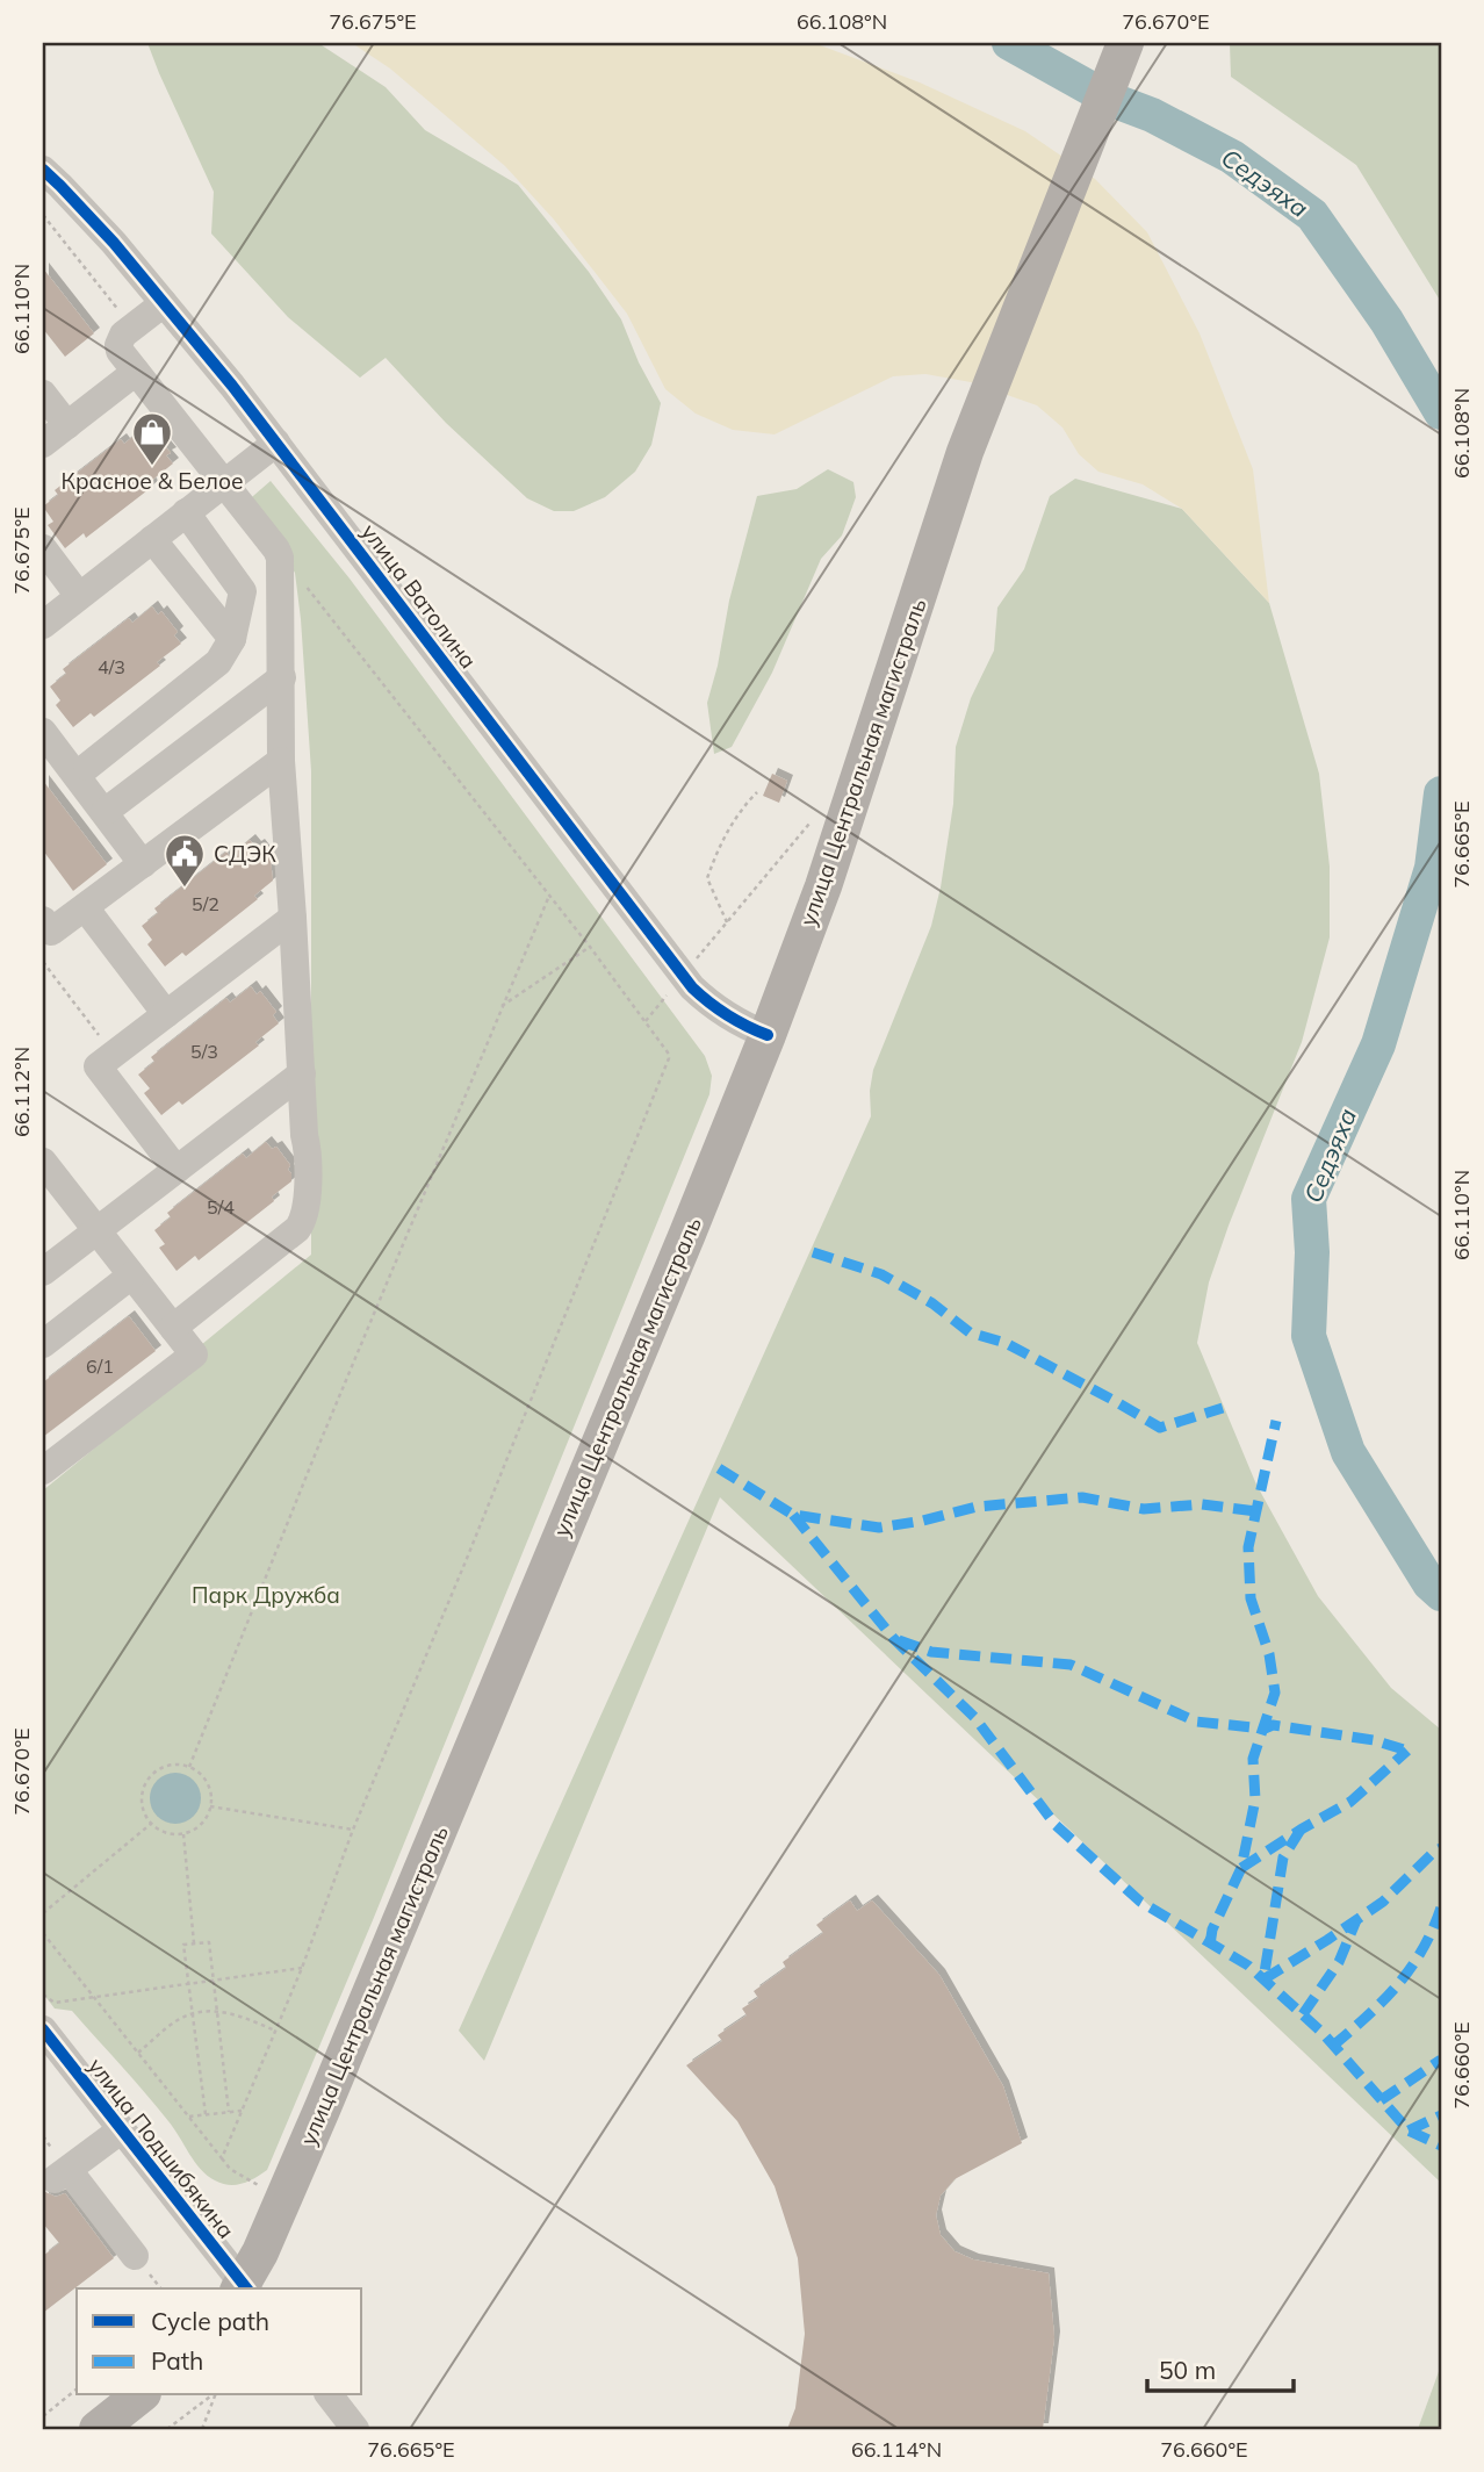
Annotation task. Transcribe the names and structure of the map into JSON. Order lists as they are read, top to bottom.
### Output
{
  "streets": {
    "main road": ["улица Центральная магистраль"],
    "street": ["улица Ватолина", "улица Подшибякина"]
  },
  "crossings": [
    ["улица Ватолина", "улица Центральная магистраль"],
    ["улица Центральная магистраль", "улица Подшибякина"]
  ],
  "water": ["Седэяха"],
  "parks": ["Парк Дружба"],
  "places": {
    "shop": ["Красное & Белое"],
    "public building": ["СДЭК"]
  },
  "house_numbers": [
    "4/3",
    "5/2",
    "5/3",
    "5/4",
    "6/1"
  ],
  "legend": ["Cycle path", "Path"],
  "scale_bar": "50 m",
  "coordinates": [
    "76.675°E",
    "66.108°N",
    "76.670°E",
    "66.110°N",
    "76.665°E",
    "66.112°N",
    "76.660°E",
    "66.114°N"
  ]
}
